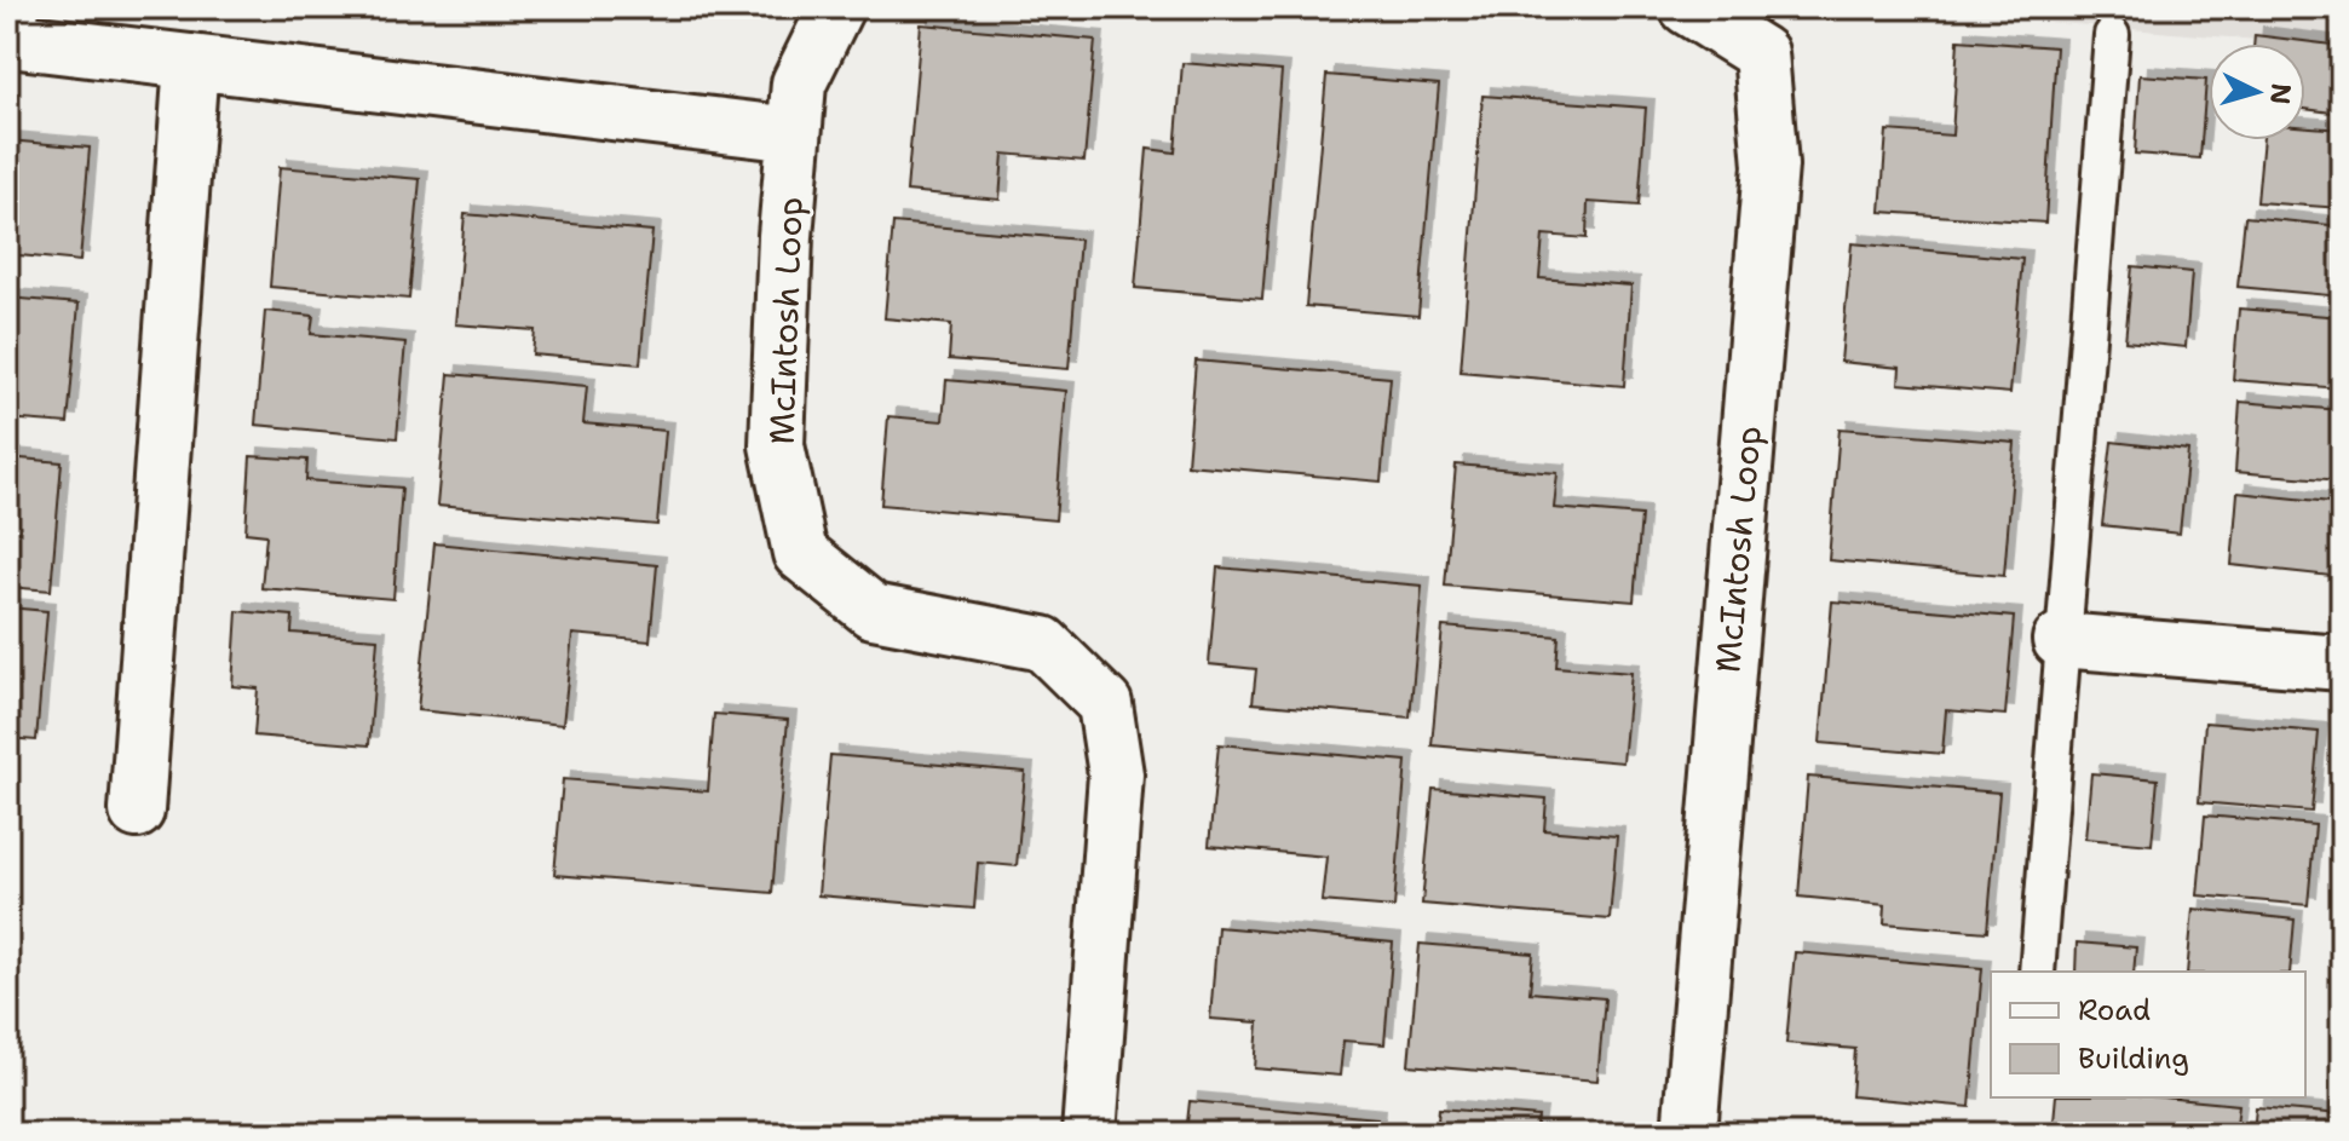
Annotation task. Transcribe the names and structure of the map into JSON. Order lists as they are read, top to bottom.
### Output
{
  "streets": {
    "street": ["McIntosh Loop"]
  },
  "legend": ["Road", "Building"],
  "north": "right"
}
